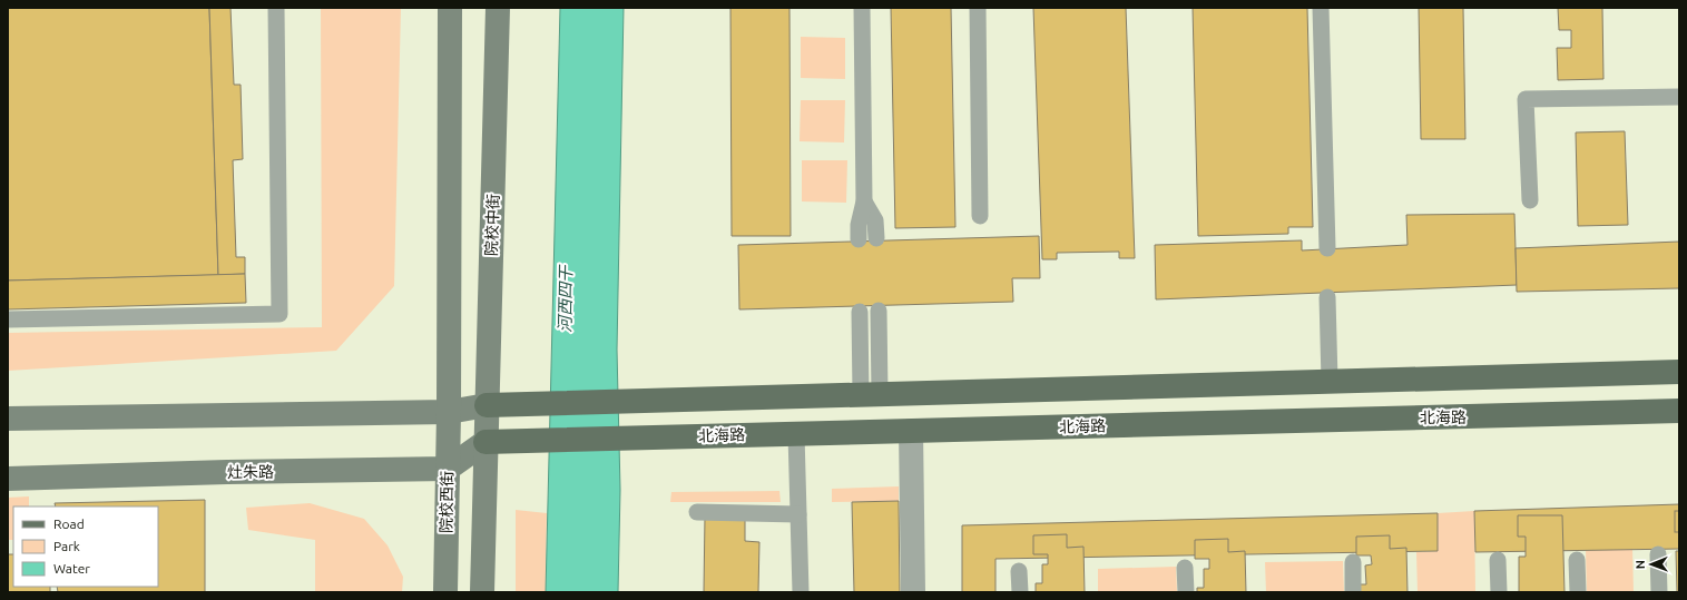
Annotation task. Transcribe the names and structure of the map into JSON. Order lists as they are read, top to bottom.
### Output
{
  "streets": {
    "main road": [
      "院校中街",
      "北海路",
      "灶朱路",
      "院校西街"
    ]
  },
  "crossings": [
    ["院校中街", "北海路"],
    ["灶朱路", "院校西街"]
  ],
  "water": ["河西四干"],
  "legend": ["Road", "Park", "Water"],
  "north": "left"
}
